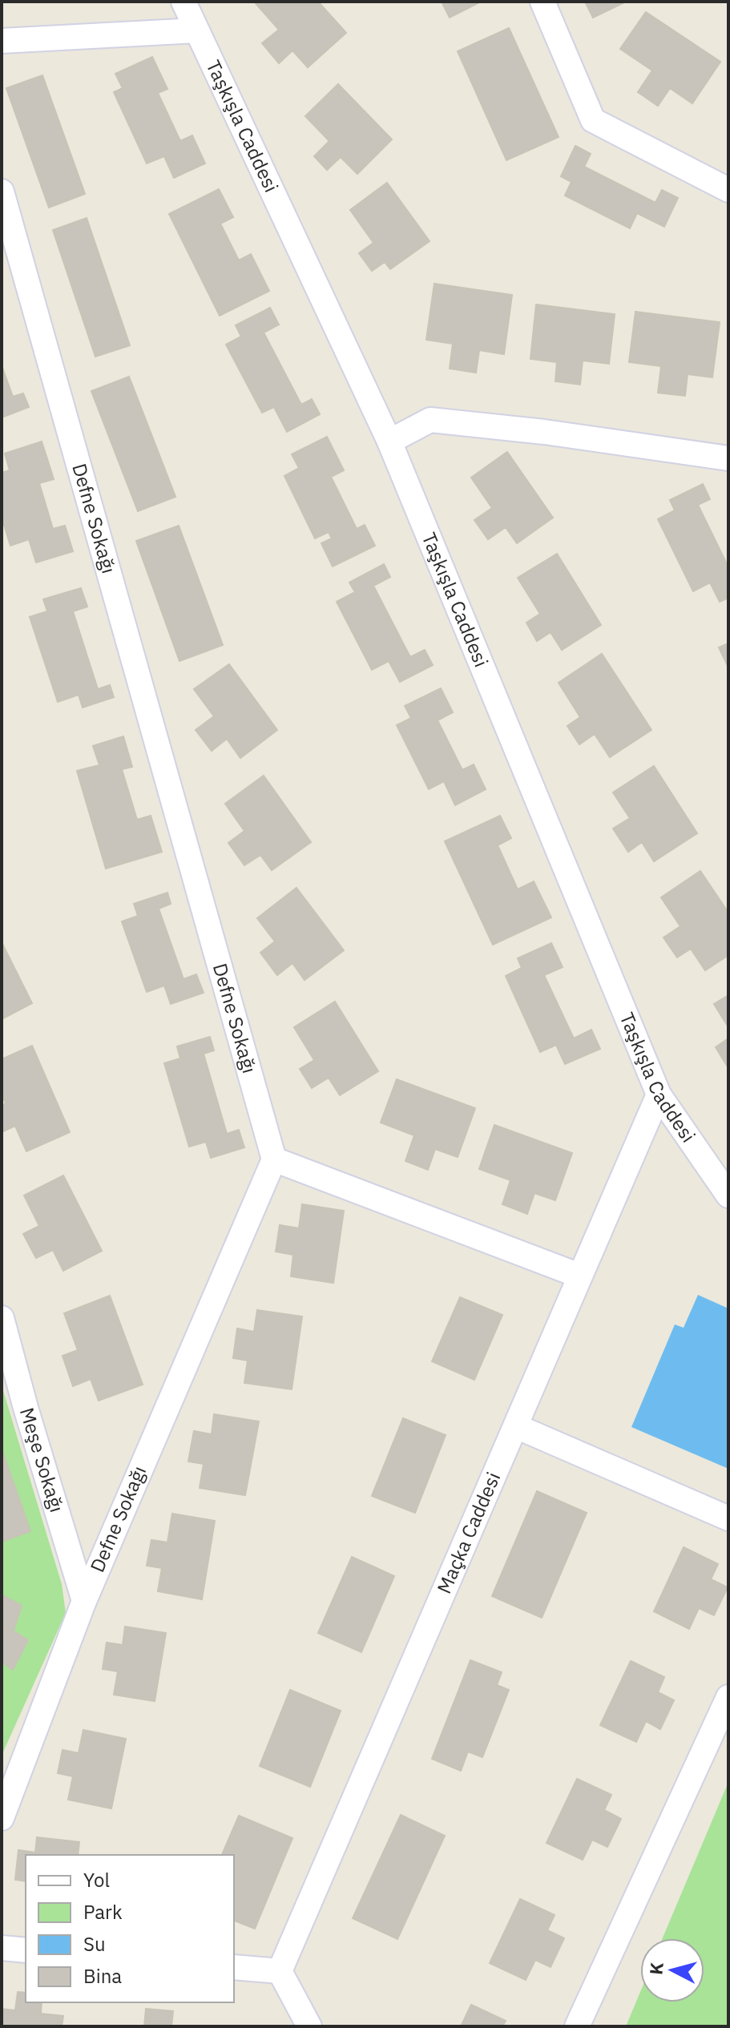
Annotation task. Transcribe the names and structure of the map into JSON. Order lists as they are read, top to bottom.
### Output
{
  "streets": {
    "street": [
      "Taşkışla Caddesi",
      "Defne Sokağı",
      "Meşe Sokağı",
      "Maçka Caddesi"
    ]
  },
  "crossings": [
    ["Taşkışla Caddesi", "Maçka Caddesi"],
    ["Defne Sokağı", "Meşe Sokağı"]
  ],
  "legend": [
    "Yol",
    "Park",
    "Su",
    "Bina"
  ],
  "north": "left"
}
